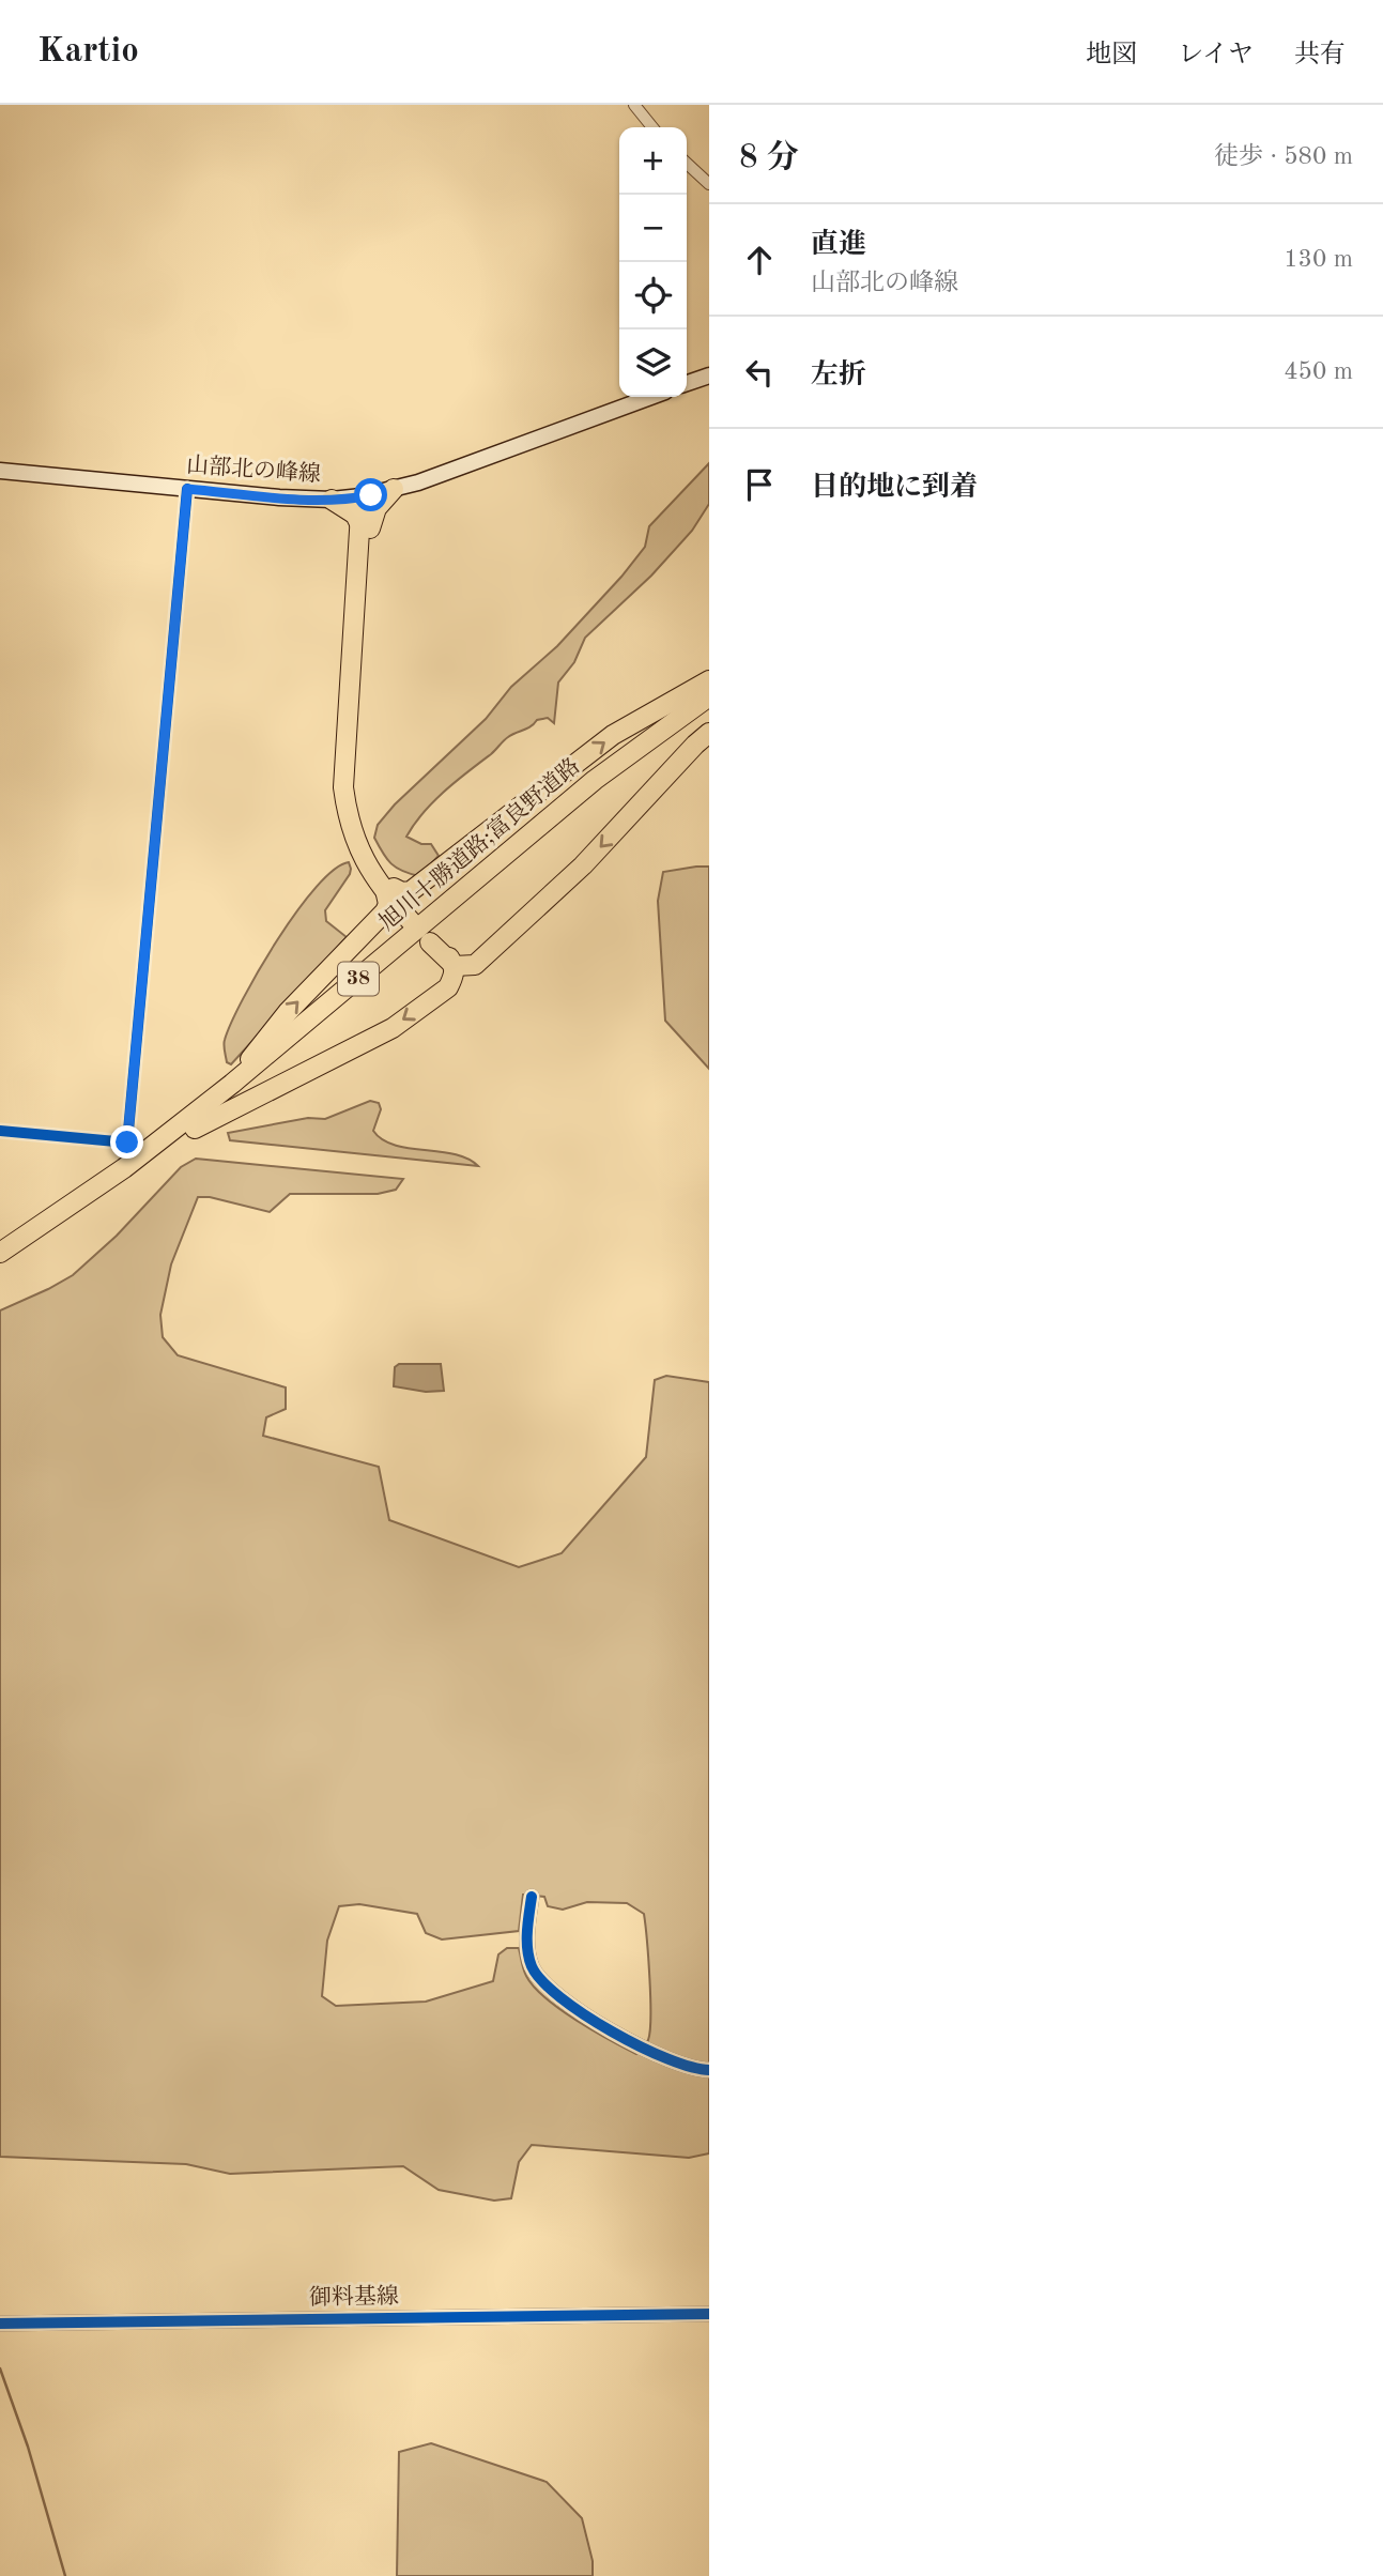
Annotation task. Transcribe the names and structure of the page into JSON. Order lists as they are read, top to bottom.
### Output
{
  "streets": {
    "highway": ["旭川十勝道路;富良野道路", "38"],
    "main road": ["山部北の峰線"],
    "street": ["御料基線"]
  },
  "crossings": [
    ["旭川十勝道路;富良野道路", "38"]
  ],
  "page": {
    "header": "Kartio",
    "nav": ["地図", "レイヤ", "共有"],
    "heading": ["8 分", "徒歩 · 580 m"],
    "map_buttons": ["+", "−"],
    "list": [
      ["直進", "山部北の峰線", "130 m"],
      ["左折", "450 m"],
      "目的地に到着"
    ]
  }
}
